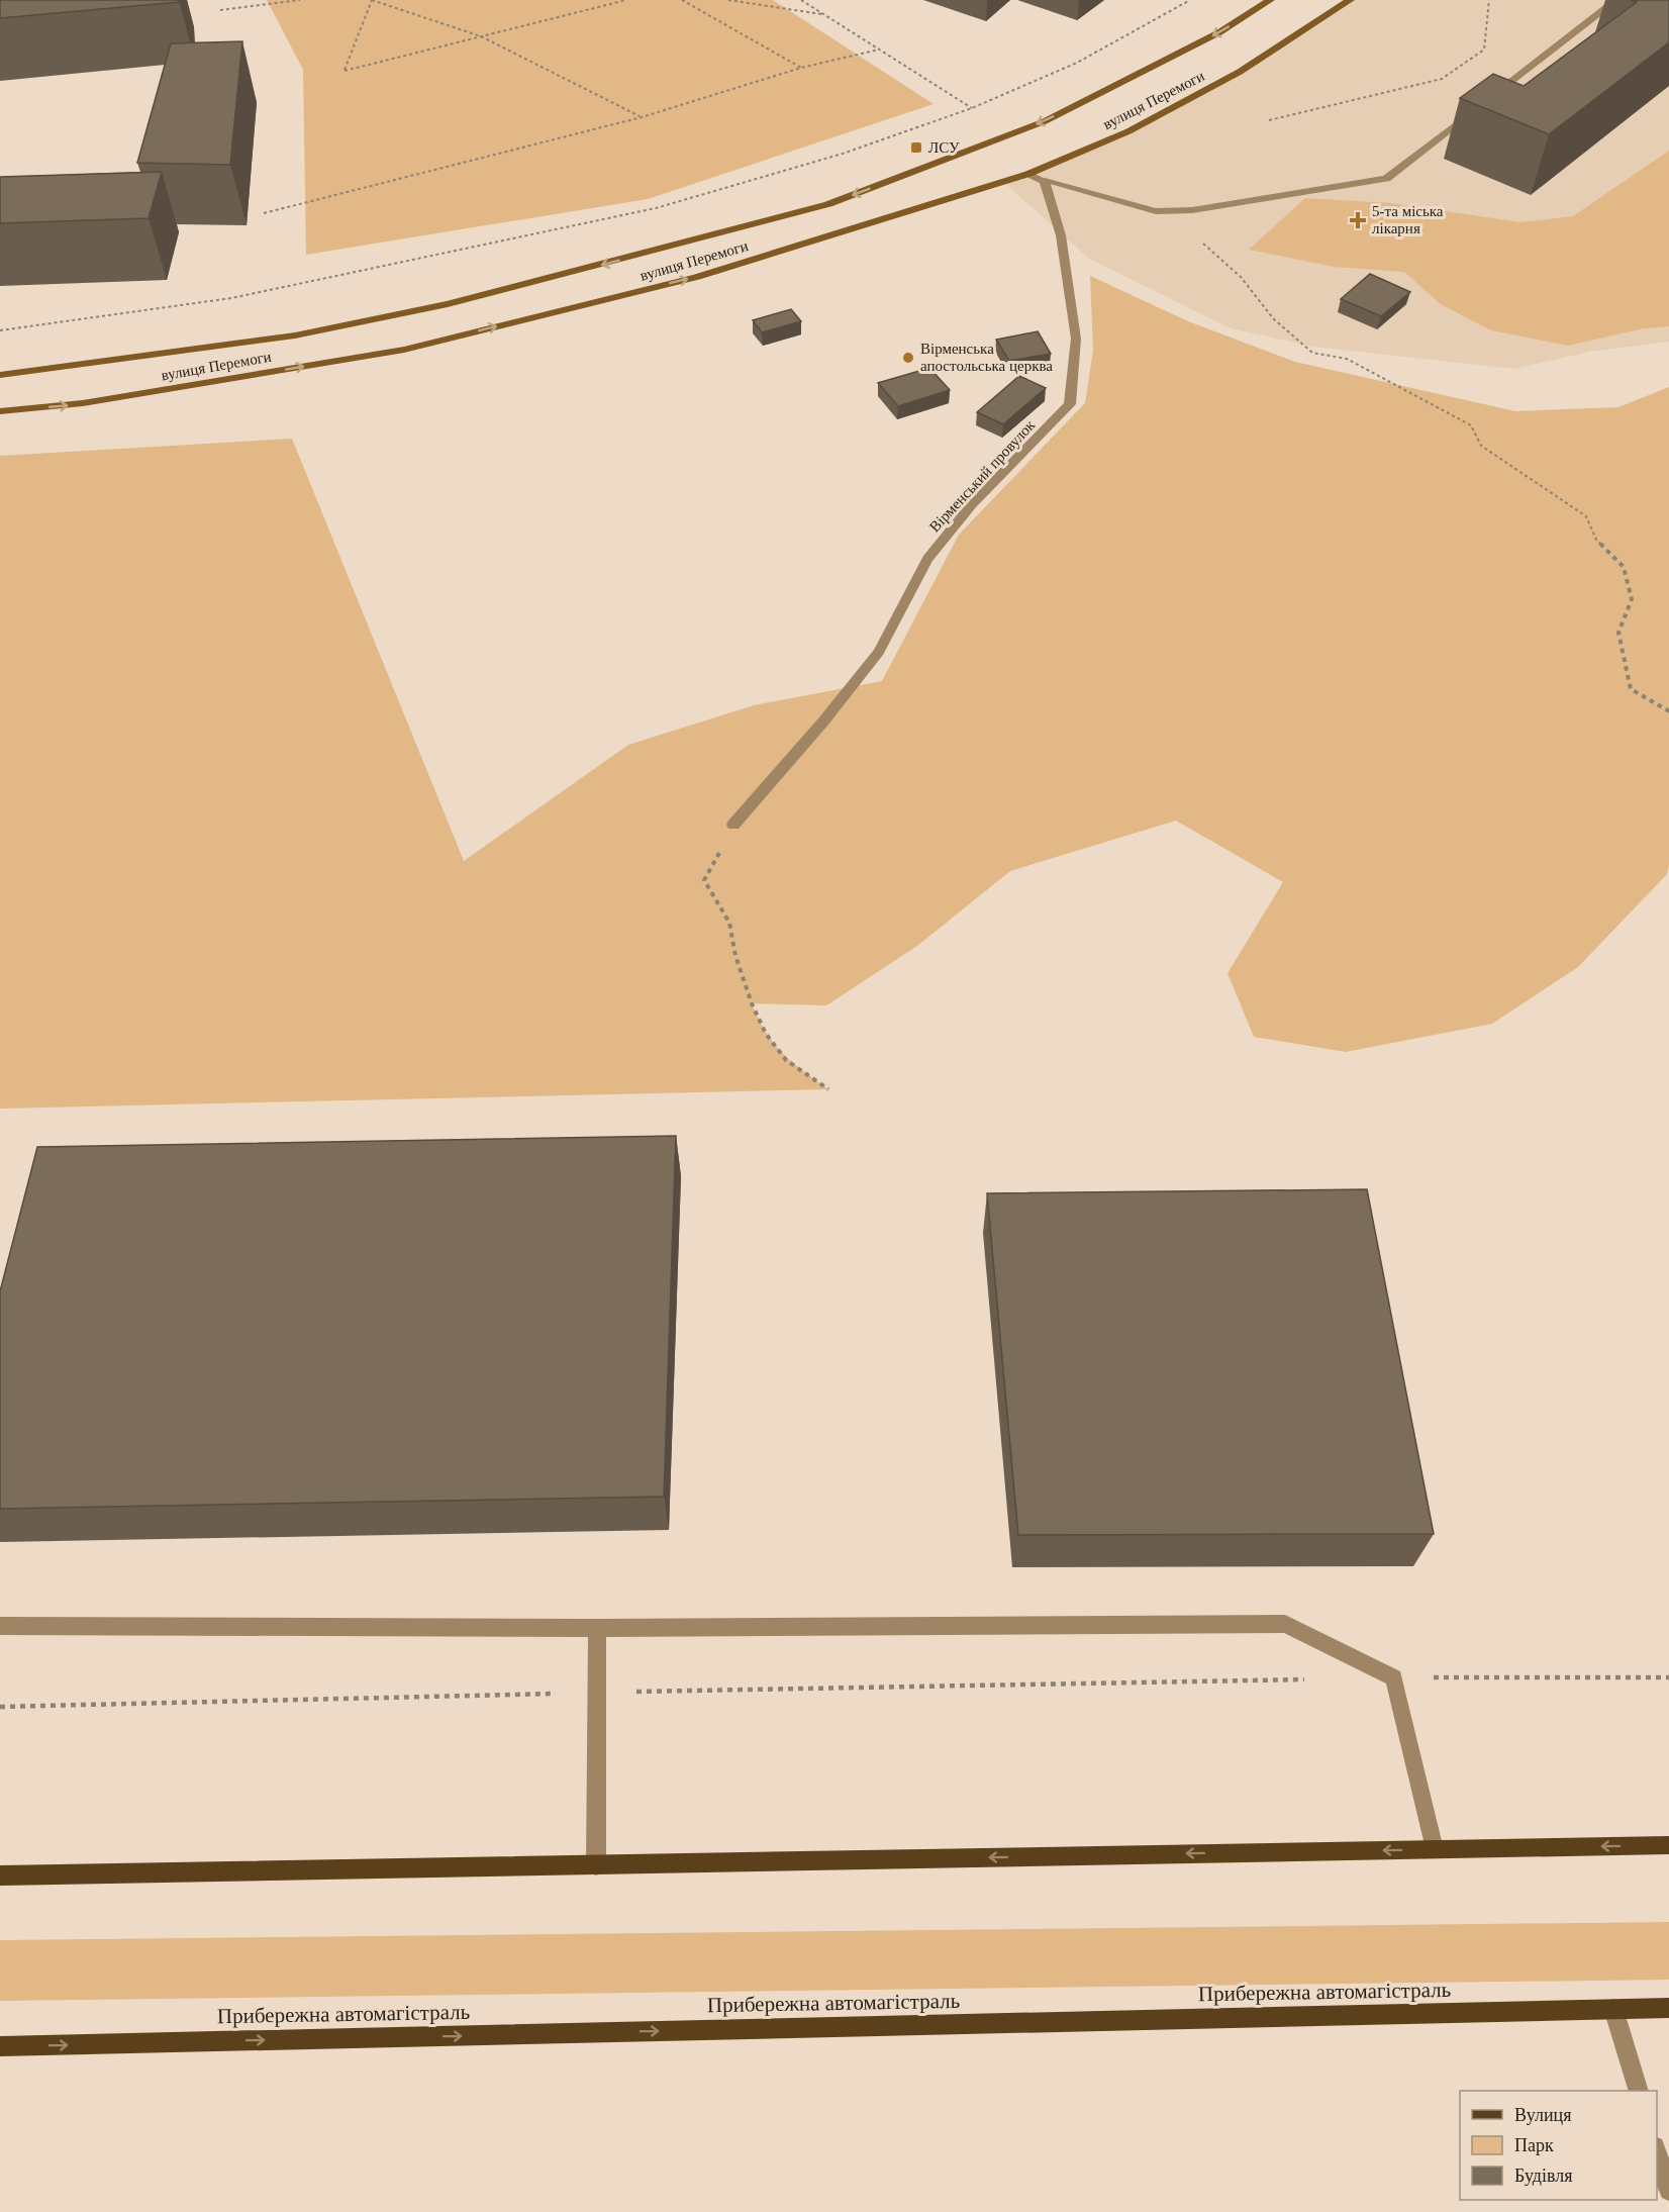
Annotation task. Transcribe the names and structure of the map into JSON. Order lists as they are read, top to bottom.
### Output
{
  "streets": {
    "main road": ["вулиця Перемоги", "Прибережна автомагістраль"],
    "street": ["Вірменський провулок"]
  },
  "one_way": ["Прибережна автомагістраль"],
  "places": {
    "transit": ["ЛСУ"],
    "health": ["5-та міська лікарня"],
    "other": ["Вірменська апостольська церква"]
  },
  "legend": ["Вулиця", "Парк", "Будівля"]
}
